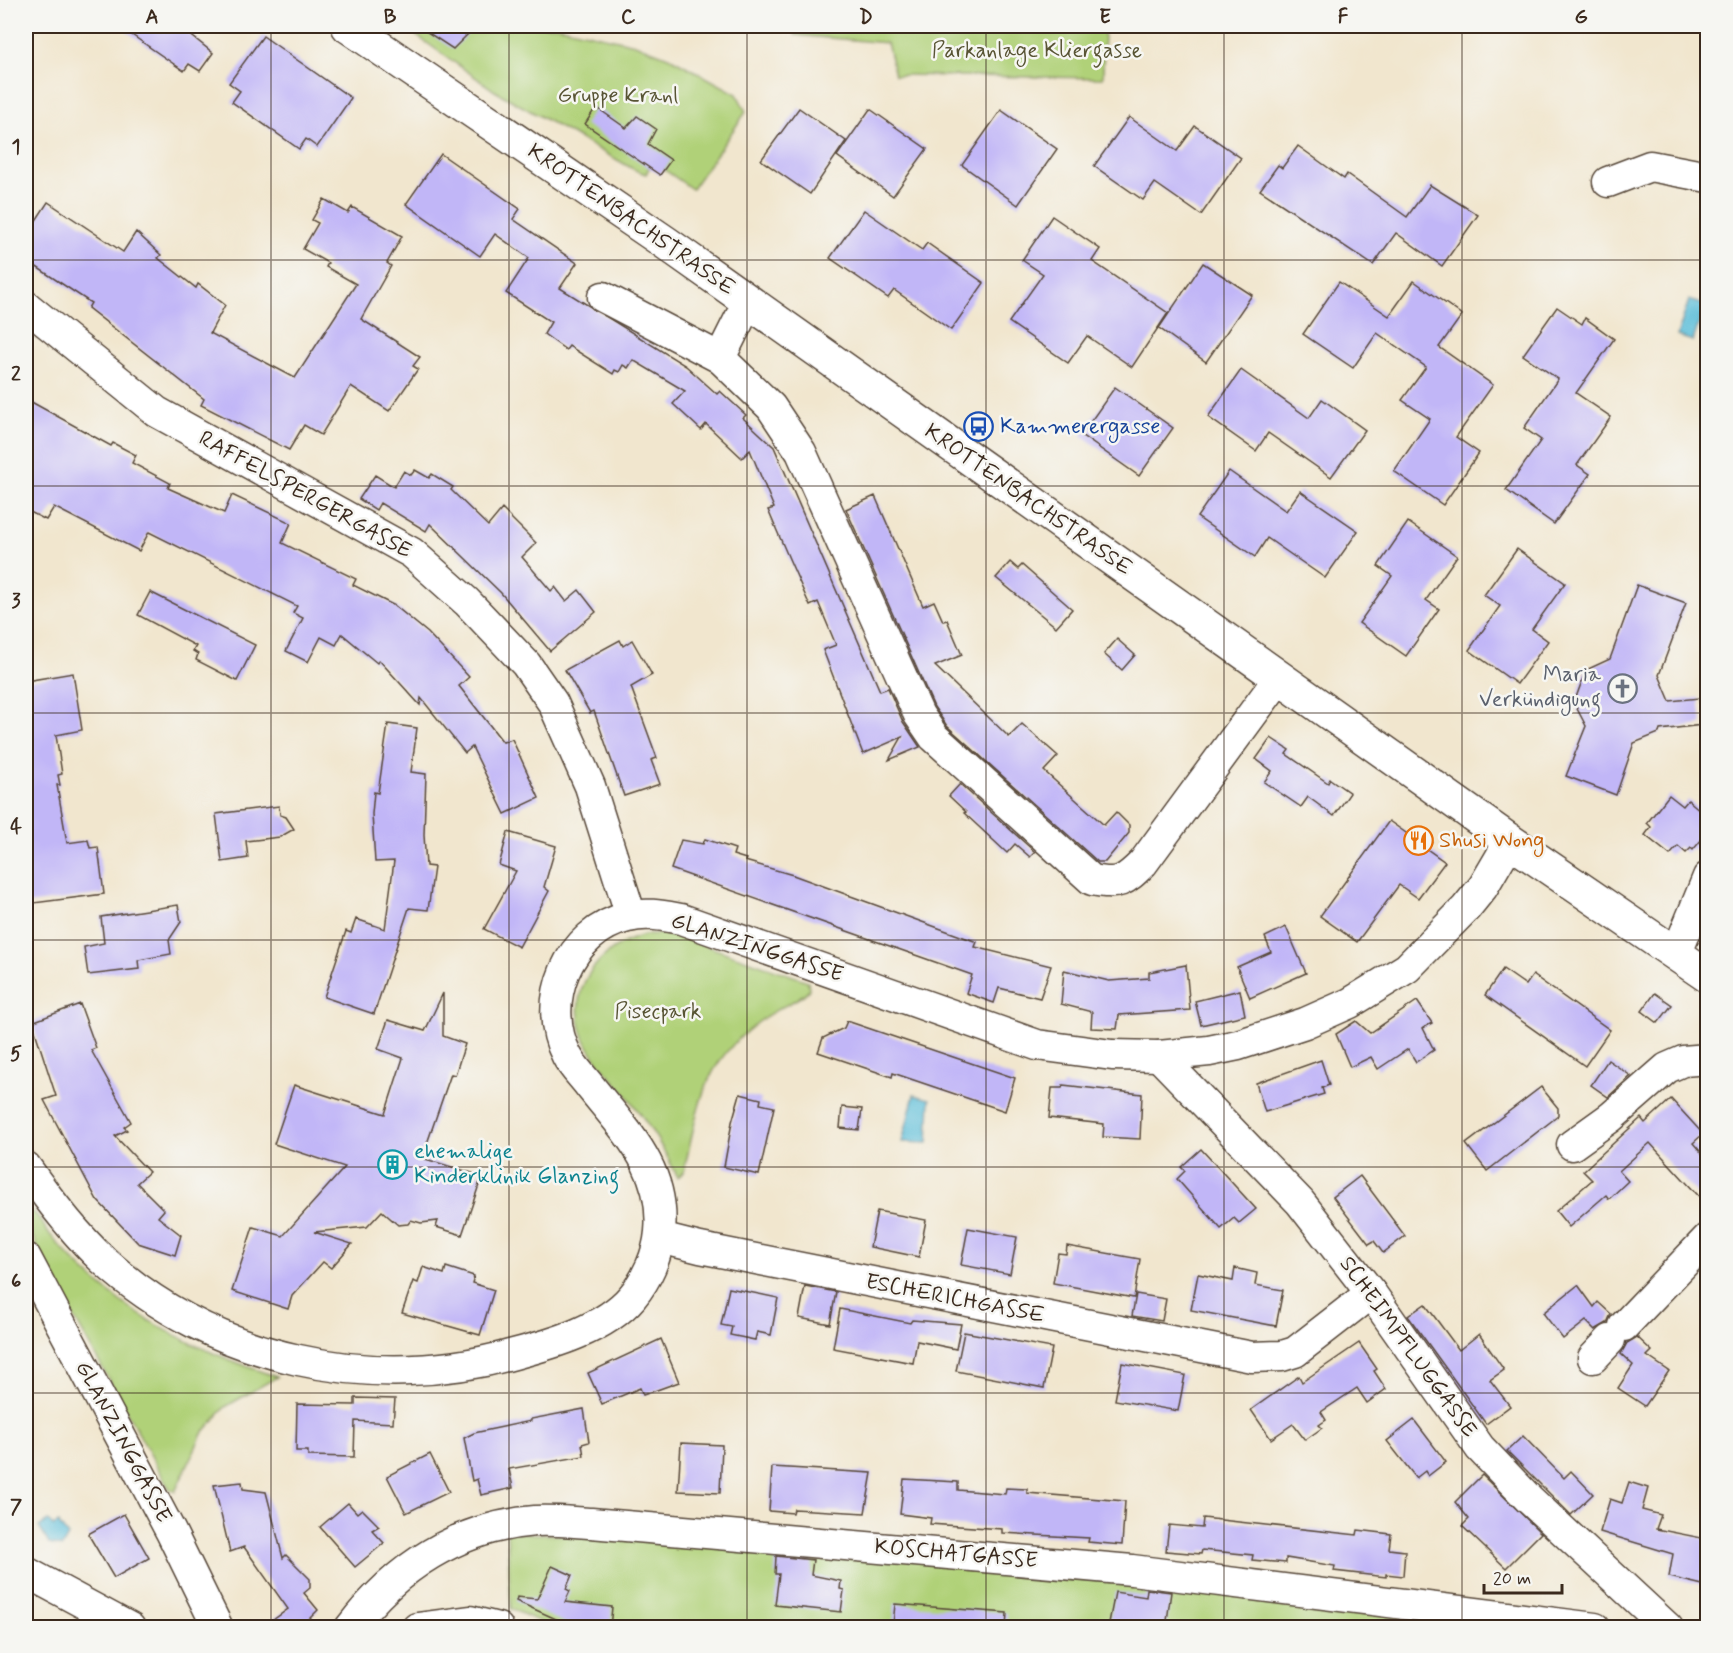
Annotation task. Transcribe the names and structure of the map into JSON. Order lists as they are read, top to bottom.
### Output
{
  "streets": {
    "main road": ["KROTTENBACHSTRASSE"],
    "street": [
      "RAFFELSPERGERGASSE",
      "GLANZINGGASSE",
      "ESCHERICHGASSE",
      "SCHEIMPFLUGGASSE",
      "KOSCHATGASSE"
    ]
  },
  "crossings": [
    ["KROTTENBACHSTRASSE", "GLANZINGGASSE"],
    ["RAFFELSPERGERGASSE", "GLANZINGGASSE"],
    ["GLANZINGGASSE", "ESCHERICHGASSE"],
    ["GLANZINGGASSE", "SCHEIMPFLUGGASSE"],
    ["ESCHERICHGASSE", "SCHEIMPFLUGGASSE"]
  ],
  "parks": ["Parkanlage Kliergasse", "Gruppe Kranl", "Pisecpark"],
  "places": {
    "bus stop": ["Kammerergasse"],
    "church": ["Maria Verkündigung"],
    "restaurant": ["Shusi Wong"],
    "building": ["ehemalige Kinderklinik Glanzing"]
  },
  "scale_bar": "20 m",
  "grid": {
    "columns": [
      "A",
      "B",
      "C",
      "D",
      "E",
      "F",
      "G"
    ],
    "rows": [
      "1",
      "2",
      "3",
      "4",
      "5",
      "6",
      "7"
    ]
  }
}
